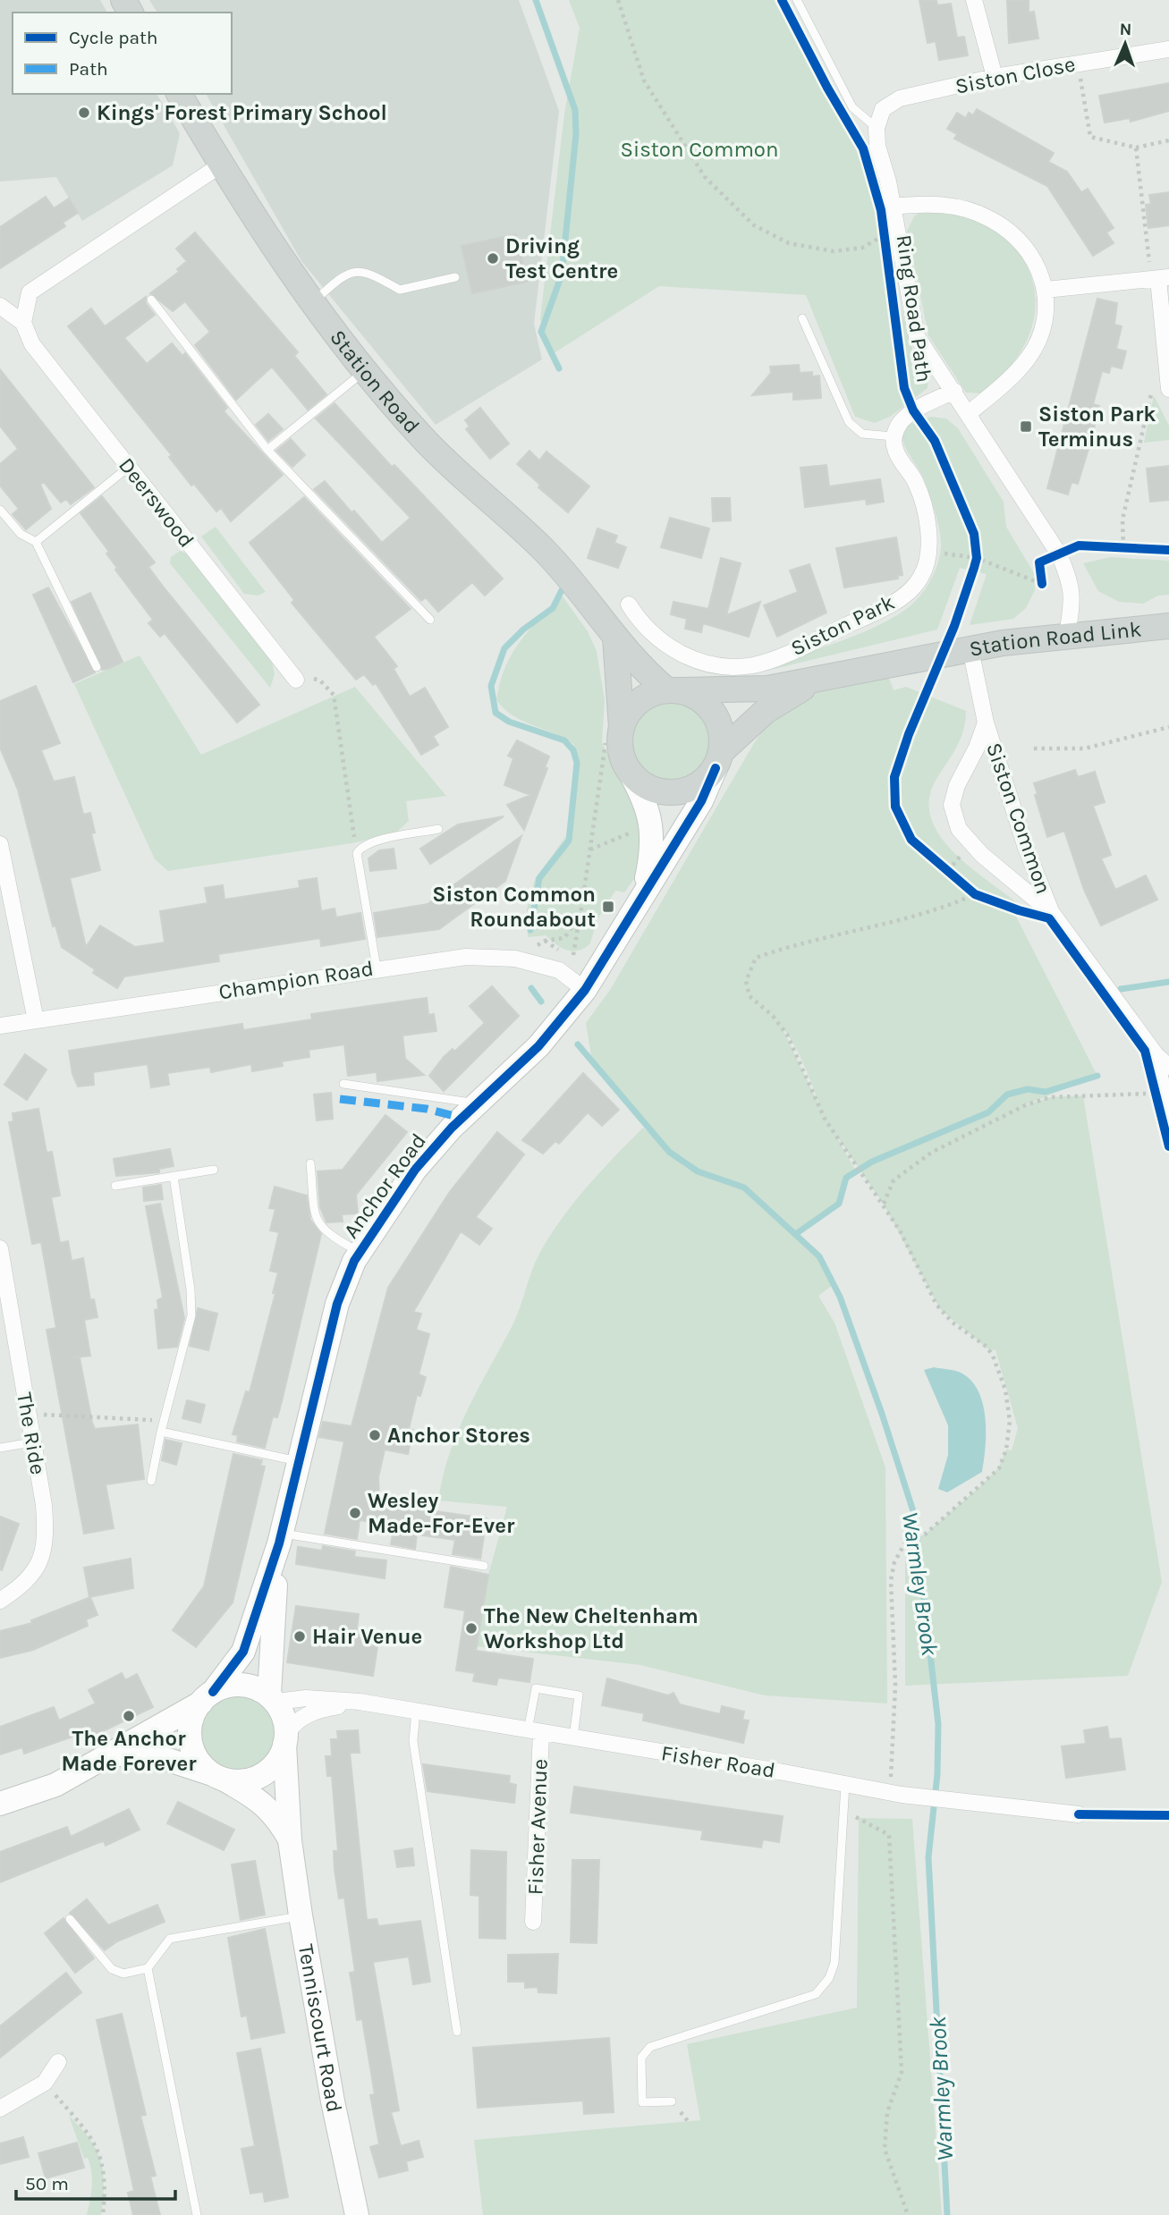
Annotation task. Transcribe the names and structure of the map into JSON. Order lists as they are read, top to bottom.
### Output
{
  "streets": {
    "main road": ["Station Road", "Station Road Link"],
    "street": [
      "Siston Close",
      "Deerswood",
      "Siston Park",
      "Siston Common",
      "Champion Road",
      "Anchor Road",
      "The Ride",
      "Fisher Road",
      "Fisher Avenue",
      "Tenniscourt Road"
    ],
    "cycle path": ["Ring Road Path"]
  },
  "crossings": [
    ["Station Road", "Station Road Link"],
    ["Station Road", "Anchor Road"],
    ["Station Road Link", "Siston Common"],
    ["Station Road Link", "Anchor Road"],
    ["Champion Road", "Anchor Road"],
    ["Anchor Road", "Fisher Road"],
    ["Anchor Road", "Tenniscourt Road"],
    ["Fisher Road", "Fisher Avenue"],
    ["Fisher Road", "Tenniscourt Road"]
  ],
  "water": ["Warmley Brook"],
  "parks": ["Siston Common"],
  "places": {
    "other": [
      "Kings' Forest Primary School",
      "Driving Test Centre",
      "Anchor Stores",
      "Wesley Made-For-Ever",
      "The New Cheltenham Workshop Ltd",
      "Hair Venue",
      "The Anchor Made Forever"
    ],
    "transit": ["Siston Park Terminus", "Siston Common Roundabout"]
  },
  "legend": ["Cycle path", "Path"],
  "scale_bar": "50 m",
  "north": "top"
}
